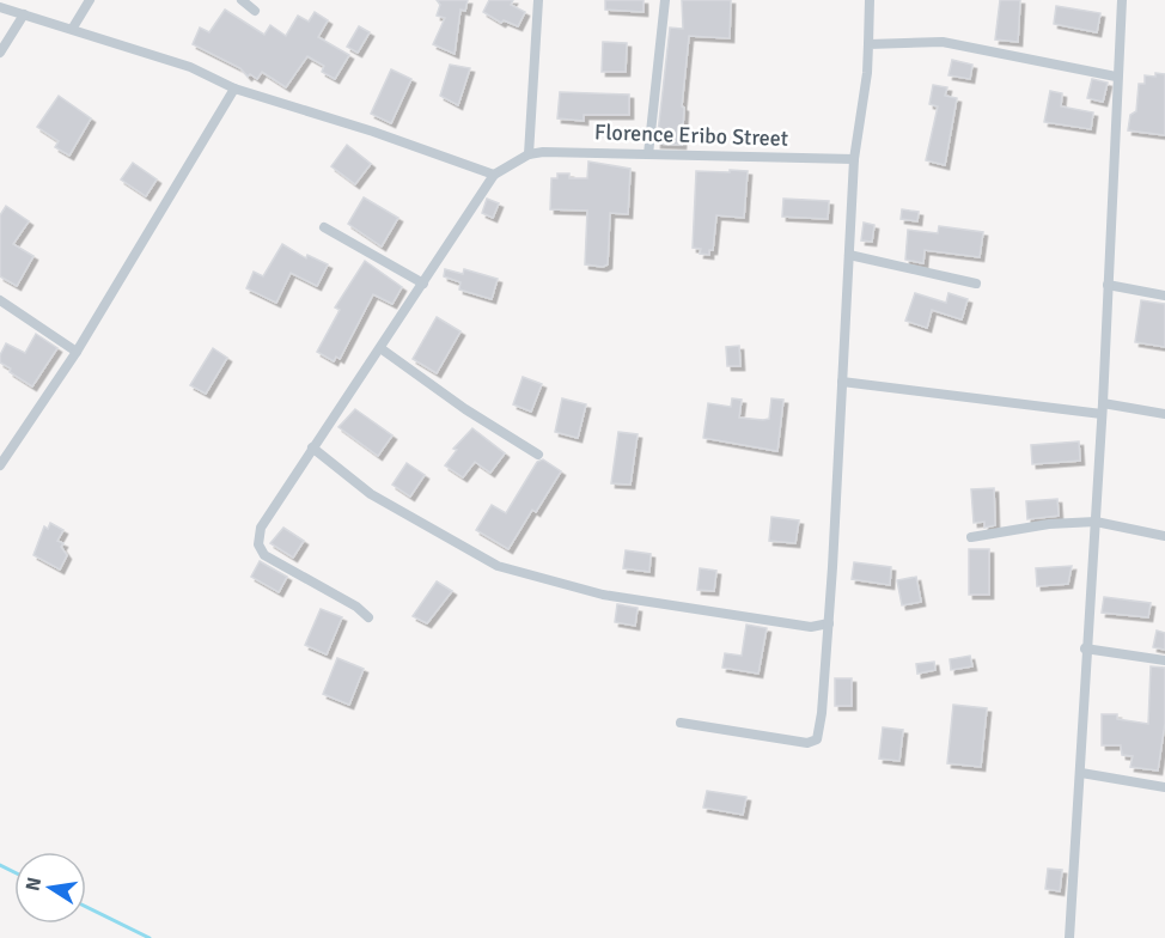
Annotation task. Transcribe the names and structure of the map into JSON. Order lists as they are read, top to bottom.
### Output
{
  "streets": {
    "street": ["Florence Eribo Street"]
  },
  "north": "left"
}
